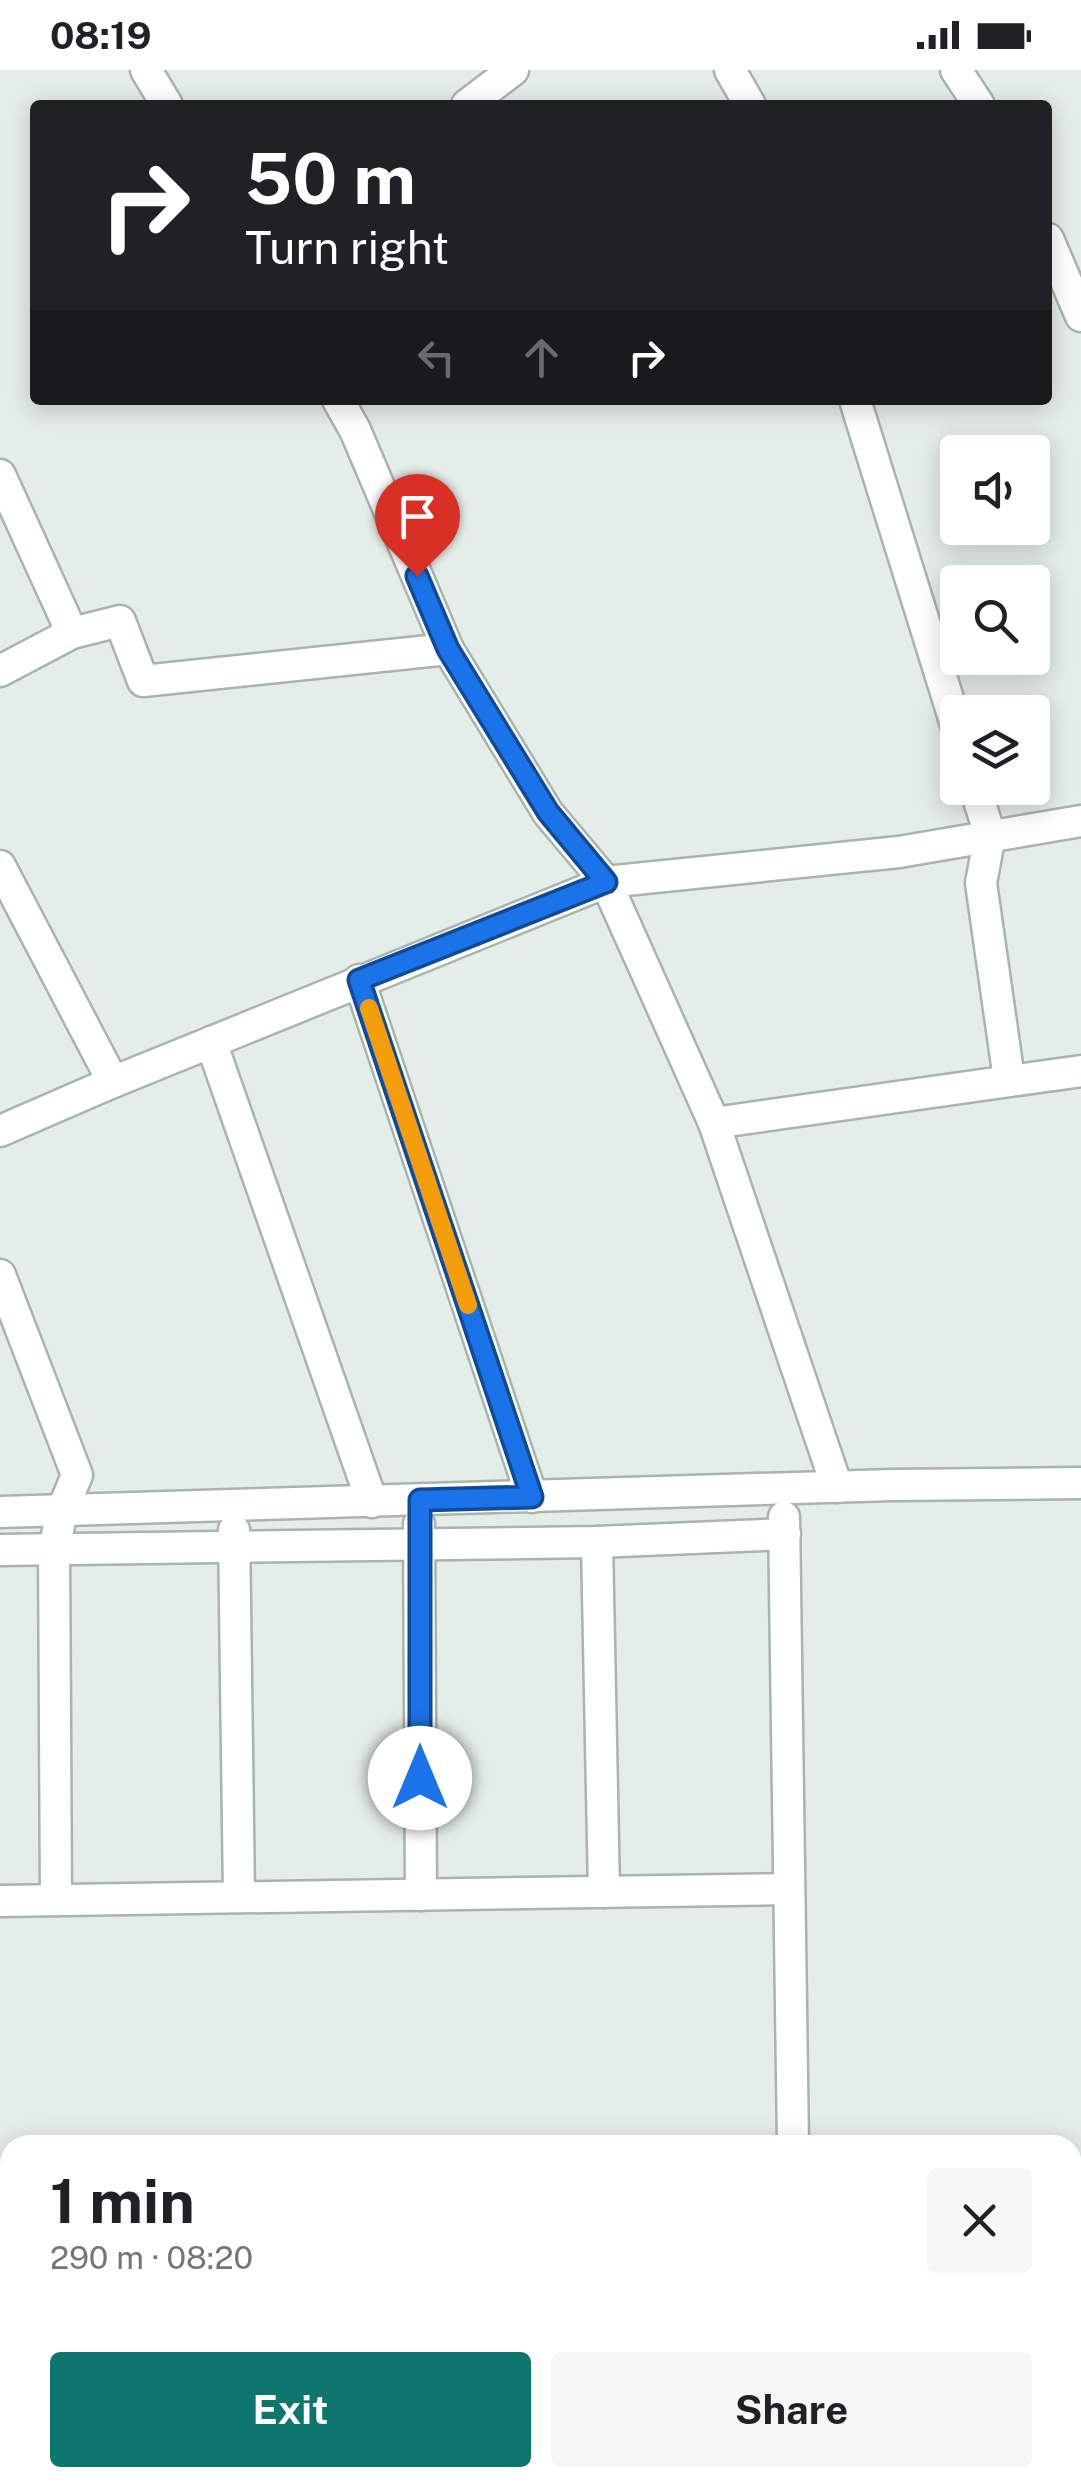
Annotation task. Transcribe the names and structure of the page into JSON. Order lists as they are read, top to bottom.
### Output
{
  "page": {
    "status": "08:19",
    "turn": ["50 m", "Turn right"],
    "heading": ["1 min", "290 m · 08:20"],
    "buttons": ["Exit", "Share"]
  }
}
